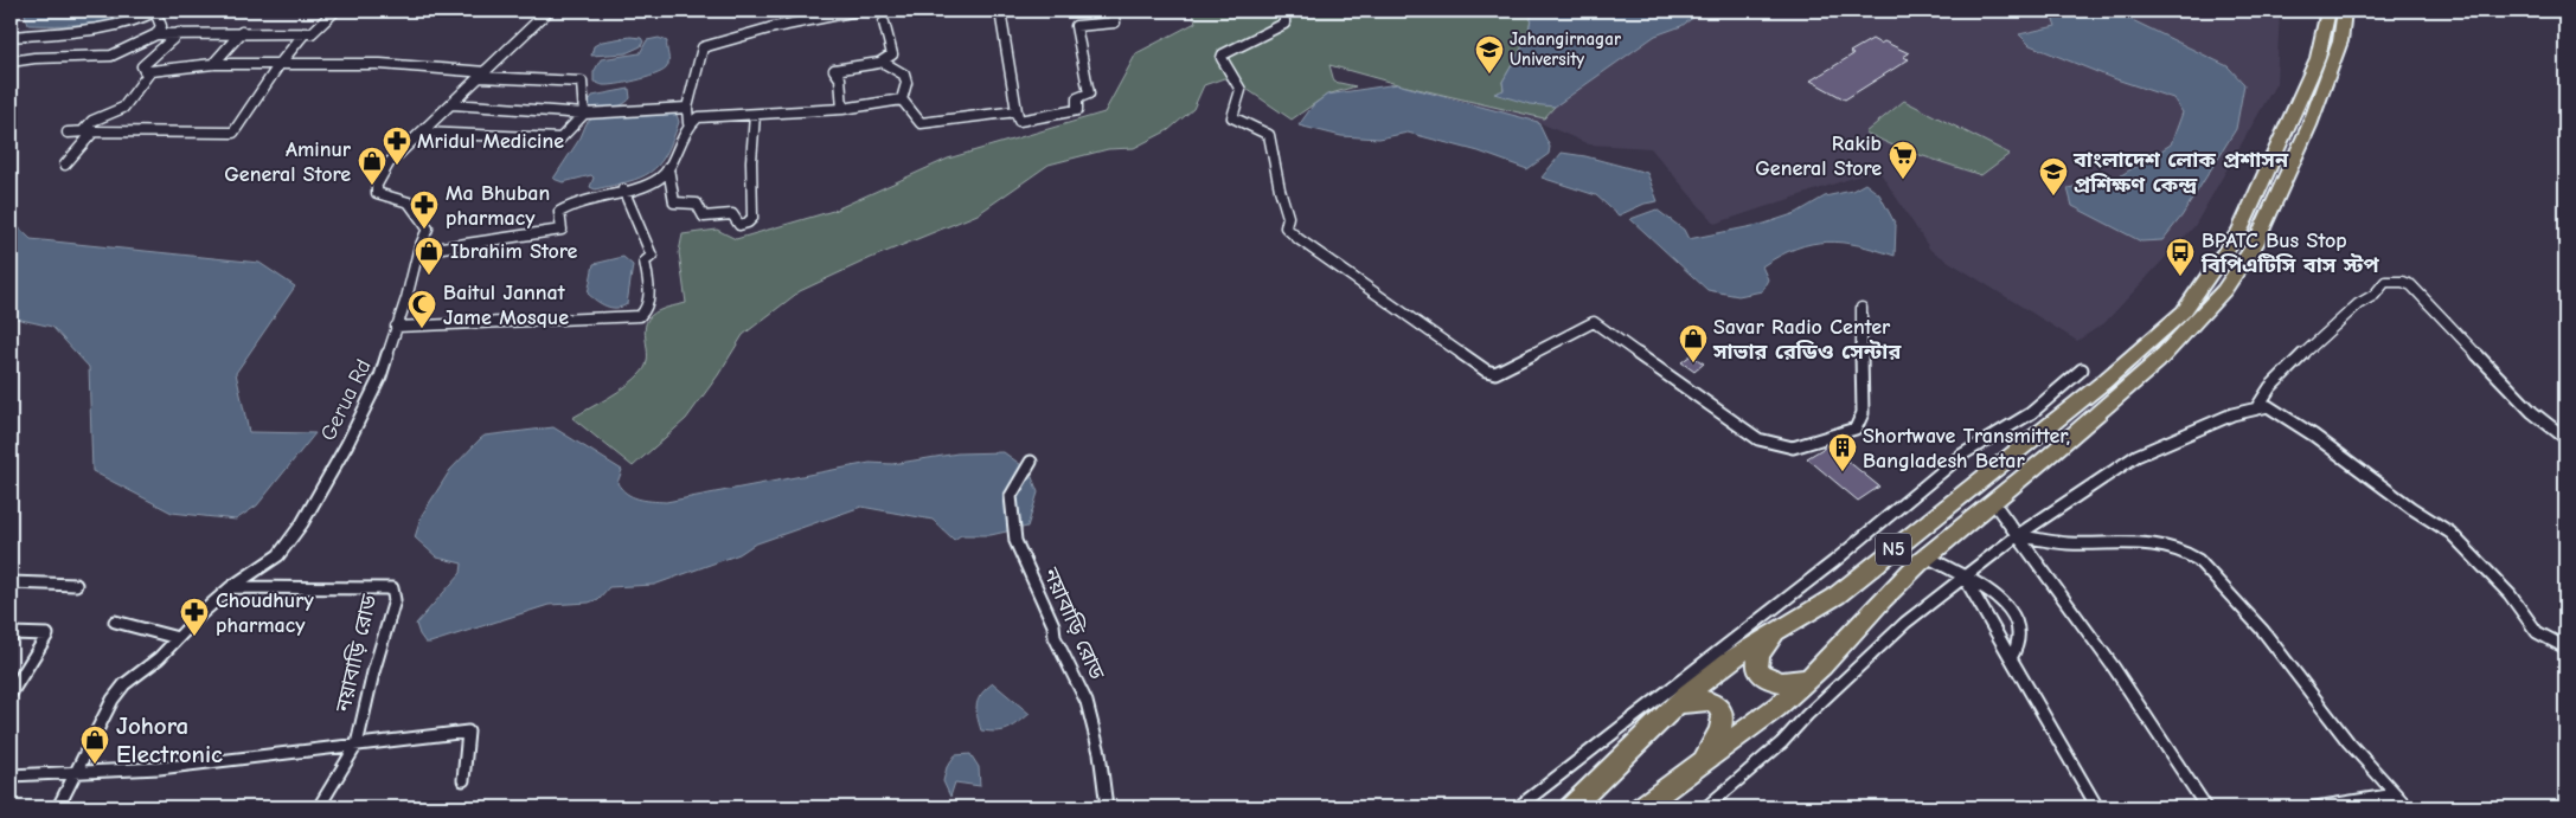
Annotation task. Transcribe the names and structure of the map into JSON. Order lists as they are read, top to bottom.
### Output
{
  "streets": {
    "highway": ["N5"],
    "street": ["Gerua Rd", "নয়াবাড়ি রোড"]
  },
  "crossings": [
    ["Gerua Rd", "নয়াবাড়ি রোড"]
  ],
  "places": {
    "school or university": ["Jahangirnagar University", "বাংলাদেশ লোক প্রশাসন প্রশিক্ষণ কেন্দ্র"],
    "pharmacy": ["Mridul Medicine", "Ma Bhuban pharmacy", "Choudhury pharmacy"],
    "supermarket": ["Rakib General Store"],
    "shop": [
      "Aminur General Store",
      "Ibrahim Store",
      "Savar Radio Center সাভার রেডিও সেন্টার",
      "Johora Electronic"
    ],
    "bus stop": ["BPATC Bus Stop বিপিএটিসি বাস স্টপ"],
    "mosque": ["Baitul Jannat Jame Mosque"],
    "building": ["Shortwave Transmitter, Bangladesh Betar"]
  }
}
